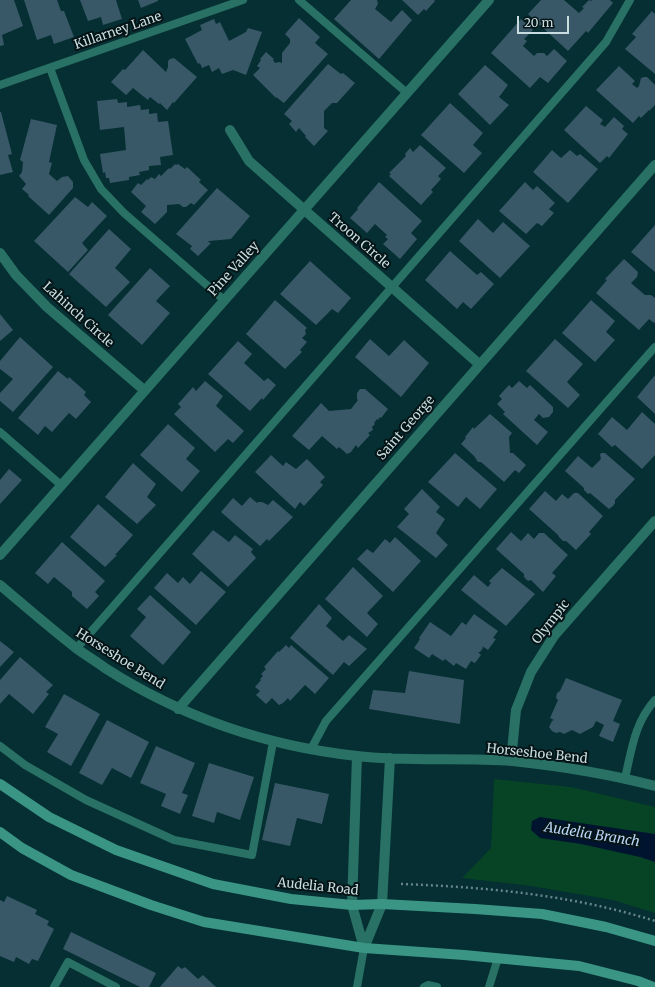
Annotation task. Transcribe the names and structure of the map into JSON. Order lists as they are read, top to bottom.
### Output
{
  "streets": {
    "main road": ["Audelia Road"],
    "street": [
      "Troon Circle",
      "Pine Valley",
      "Lahinch Circle",
      "Saint George",
      "Olympic",
      "Horseshoe Bend"
    ],
    "lane": ["Killarney Lane"]
  },
  "crossings": [
    ["Troon Circle", "Pine Valley"],
    ["Troon Circle", "Saint George"],
    ["Pine Valley", "Lahinch Circle"],
    ["Saint George", "Horseshoe Bend"],
    ["Olympic", "Horseshoe Bend"]
  ],
  "water": ["Audelia Branch"],
  "scale_bar": "20 m"
}
